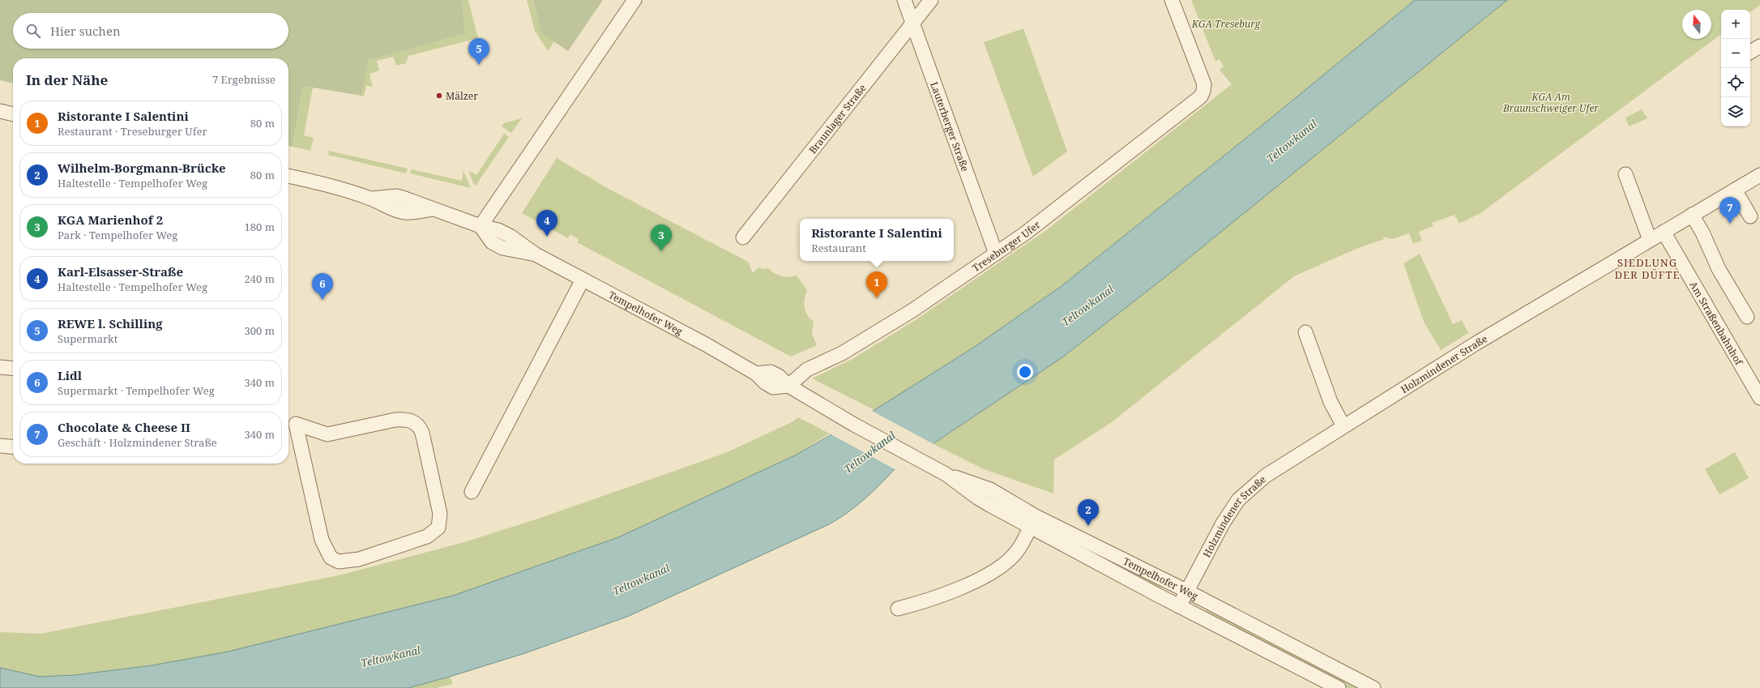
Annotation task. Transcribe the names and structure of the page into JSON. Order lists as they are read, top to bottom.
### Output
{
  "streets": {
    "street": [
      "Braunlager Straße",
      "Lauterberger Straße",
      "Treseburger Ufer",
      "Tempelhofer Weg",
      "Am Straßenbahnhof",
      "Holzmindener Straße"
    ]
  },
  "crossings": [
    ["Braunlager Straße", "Lauterberger Straße"],
    ["Lauterberger Straße", "Treseburger Ufer"],
    ["Treseburger Ufer", "Tempelhofer Weg"],
    ["Tempelhofer Weg", "Holzmindener Straße"],
    ["Am Straßenbahnhof", "Holzmindener Straße"]
  ],
  "districts": ["SIEDLUNG DER DÜFTE"],
  "water": ["Teltowkanal"],
  "parks": ["KGA Treseburg", "KGA Am Braunschweiger Ufer"],
  "places": ["Mälzer"],
  "north": "top",
  "page": {
    "map_buttons": ["+", "−"],
    "search": "Hier suchen",
    "pins": [
      "5",
      "7",
      "4",
      "3",
      "1",
      "6",
      "2"
    ],
    "heading": ["In der Nähe", "7 Ergebnisse"],
    "list": [
      {
        "mark": "1",
        "name": "Ristorante I Salentini",
        "note": "Restaurant · Treseburger Ufer",
        "value": "80 m"
      },
      {
        "mark": "2",
        "name": "Wilhelm-Borgmann-Brücke",
        "note": "Haltestelle · Tempelhofer Weg",
        "value": "80 m"
      },
      {
        "mark": "3",
        "name": "KGA Marienhof 2",
        "note": "Park · Tempelhofer Weg",
        "value": "180 m"
      },
      {
        "mark": "4",
        "name": "Karl-Elsasser-Straße",
        "note": "Haltestelle · Tempelhofer Weg",
        "value": "240 m"
      },
      {
        "mark": "5",
        "name": "REWE l. Schilling",
        "note": "Supermarkt",
        "value": "300 m"
      },
      {
        "mark": "6",
        "name": "Lidl",
        "note": "Supermarkt · Tempelhofer Weg",
        "value": "340 m"
      },
      {
        "mark": "7",
        "name": "Chocolate & Cheese II",
        "note": "Geschäft · Holzmindener Straße",
        "value": "340 m"
      }
    ],
    "popup": ["Ristorante I Salentini", "Restaurant"]
  }
}
